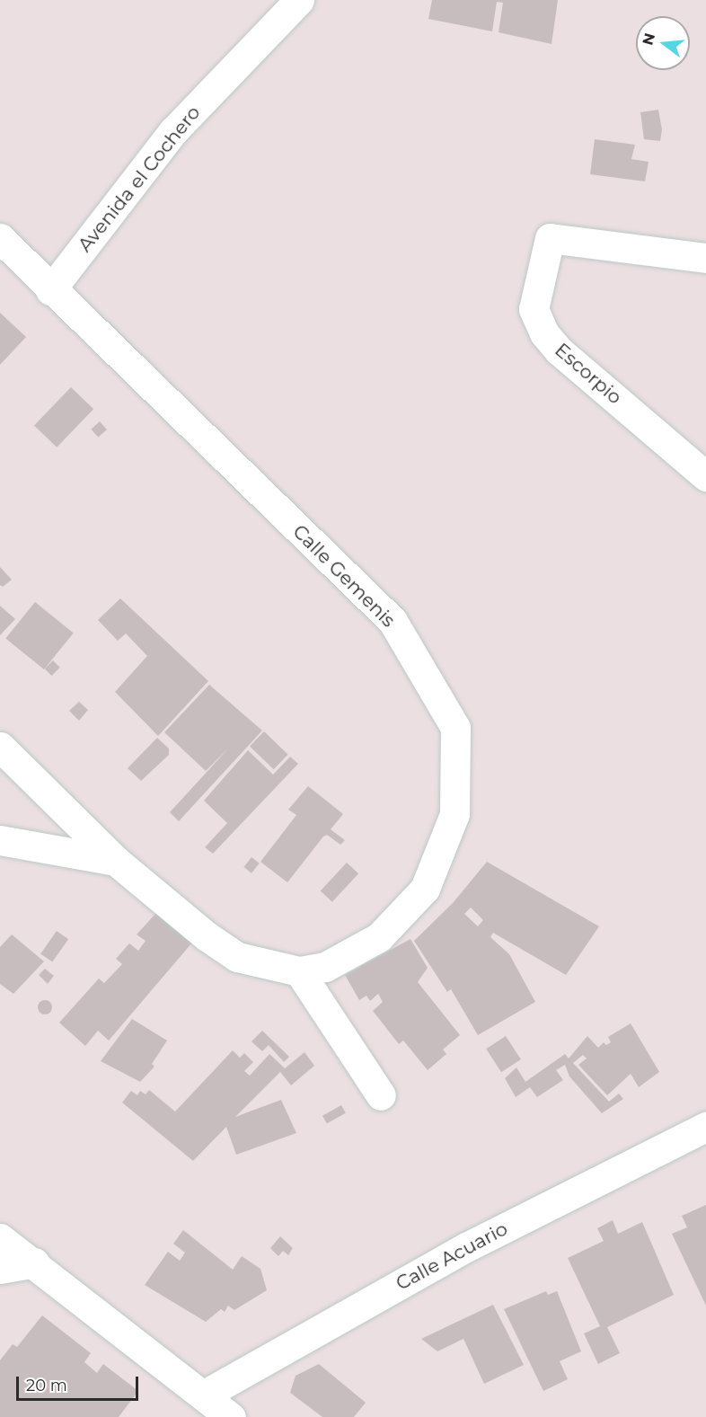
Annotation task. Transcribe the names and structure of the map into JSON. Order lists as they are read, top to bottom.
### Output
{
  "streets": {
    "street": [
      "Avenida el Cochero",
      "Escorpio",
      "Calle Gemenis",
      "Calle Acuario"
    ]
  },
  "crossings": [
    ["Avenida el Cochero", "Calle Gemenis"]
  ],
  "scale_bar": "20 m",
  "north": "left"
}
